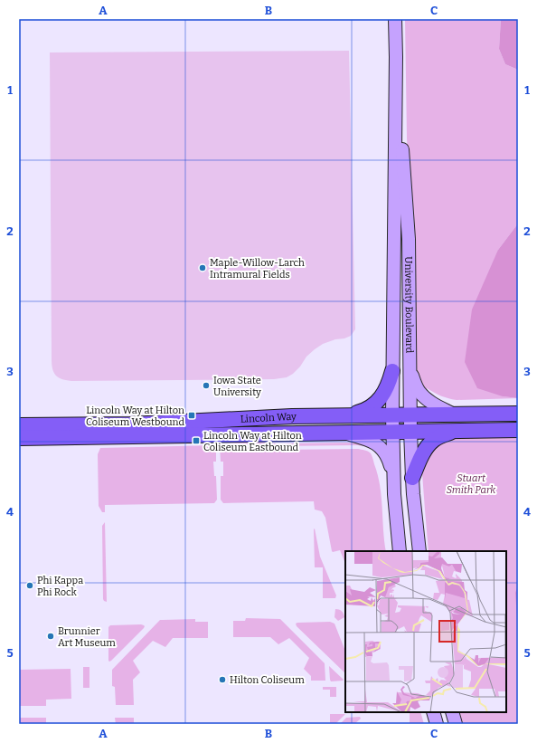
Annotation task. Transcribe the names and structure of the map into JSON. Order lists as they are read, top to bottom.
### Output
{
  "streets": {
    "main road": ["University Boulevard", "Lincoln Way"]
  },
  "crossings": [
    ["University Boulevard", "Lincoln Way"]
  ],
  "parks": ["Stuart Smith Park"],
  "places": {
    "other": [
      "Maple-Willow-Larch Intramural Fields",
      "Iowa State University",
      "Phi Kappa Phi Rock",
      "Brunnier Art Museum",
      "Hilton Coliseum"
    ],
    "transit": ["Lincoln Way at Hilton Coliseum Westbound", "Lincoln Way at Hilton Coliseum Eastbound"]
  },
  "grid": {
    "columns": ["A", "B", "C"],
    "rows": [
      "1",
      "2",
      "3",
      "4",
      "5"
    ]
  }
}
